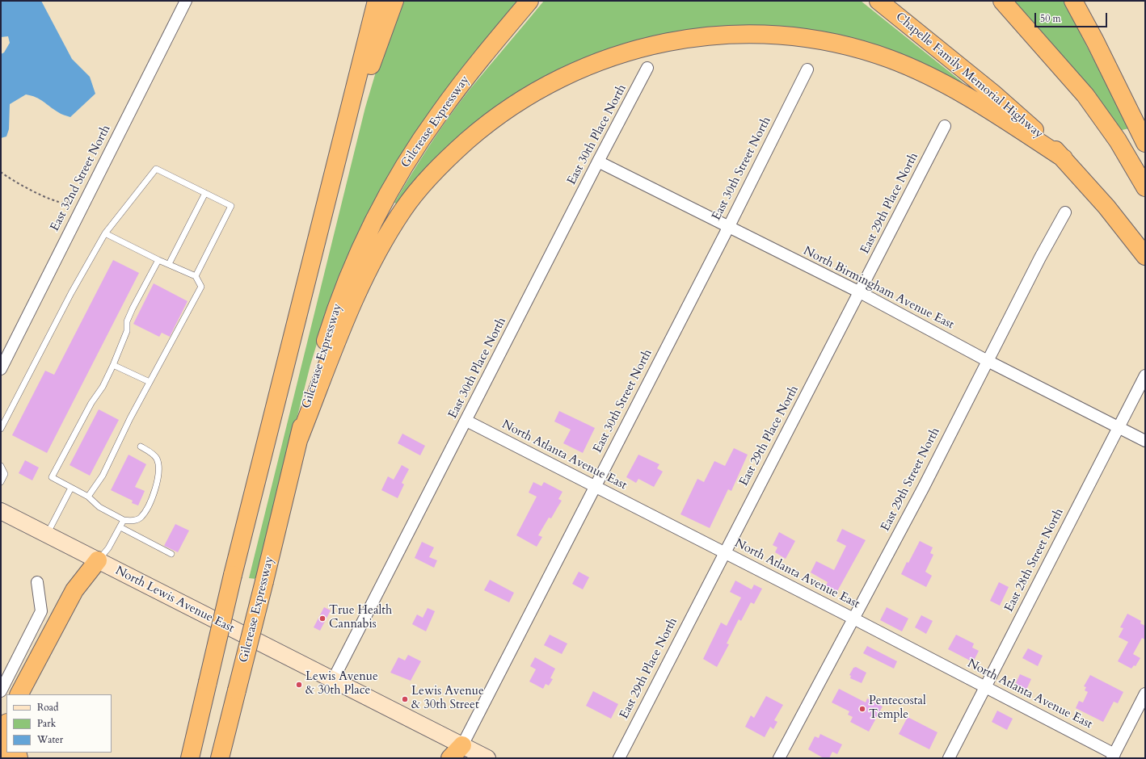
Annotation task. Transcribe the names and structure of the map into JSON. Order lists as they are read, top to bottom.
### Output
{
  "streets": {
    "highway": ["Chapelle Family Memorial Highway", "Gilcrease Expressway"],
    "main road": ["North Lewis Avenue East"],
    "street": [
      "East 30th Place North",
      "East 30th Street North",
      "East 32nd Street North",
      "East 29th Place North",
      "North Birmingham Avenue East",
      "North Atlanta Avenue East",
      "East 29th Street North",
      "East 28th Street North"
    ]
  },
  "crossings": [
    ["East 30th Place North", "North Birmingham Avenue East"],
    ["East 30th Place North", "North Atlanta Avenue East"],
    ["East 30th Place North", "North Lewis Avenue East"],
    ["East 30th Street North", "North Birmingham Avenue East"],
    ["East 30th Street North", "North Atlanta Avenue East"],
    ["East 30th Street North", "North Lewis Avenue East"],
    ["East 29th Place North", "North Birmingham Avenue East"],
    ["East 29th Place North", "North Atlanta Avenue East"],
    ["North Birmingham Avenue East", "East 29th Street North"],
    ["North Birmingham Avenue East", "East 28th Street North"],
    ["North Atlanta Avenue East", "East 29th Street North"],
    ["North Atlanta Avenue East", "East 28th Street North"]
  ],
  "places": [
    "True Health Cannabis",
    "Lewis Avenue & 30th Place",
    "Lewis Avenue & 30th Street",
    "Pentecostal Temple"
  ],
  "legend": ["Road", "Park", "Water"],
  "scale_bar": "50 m"
}
